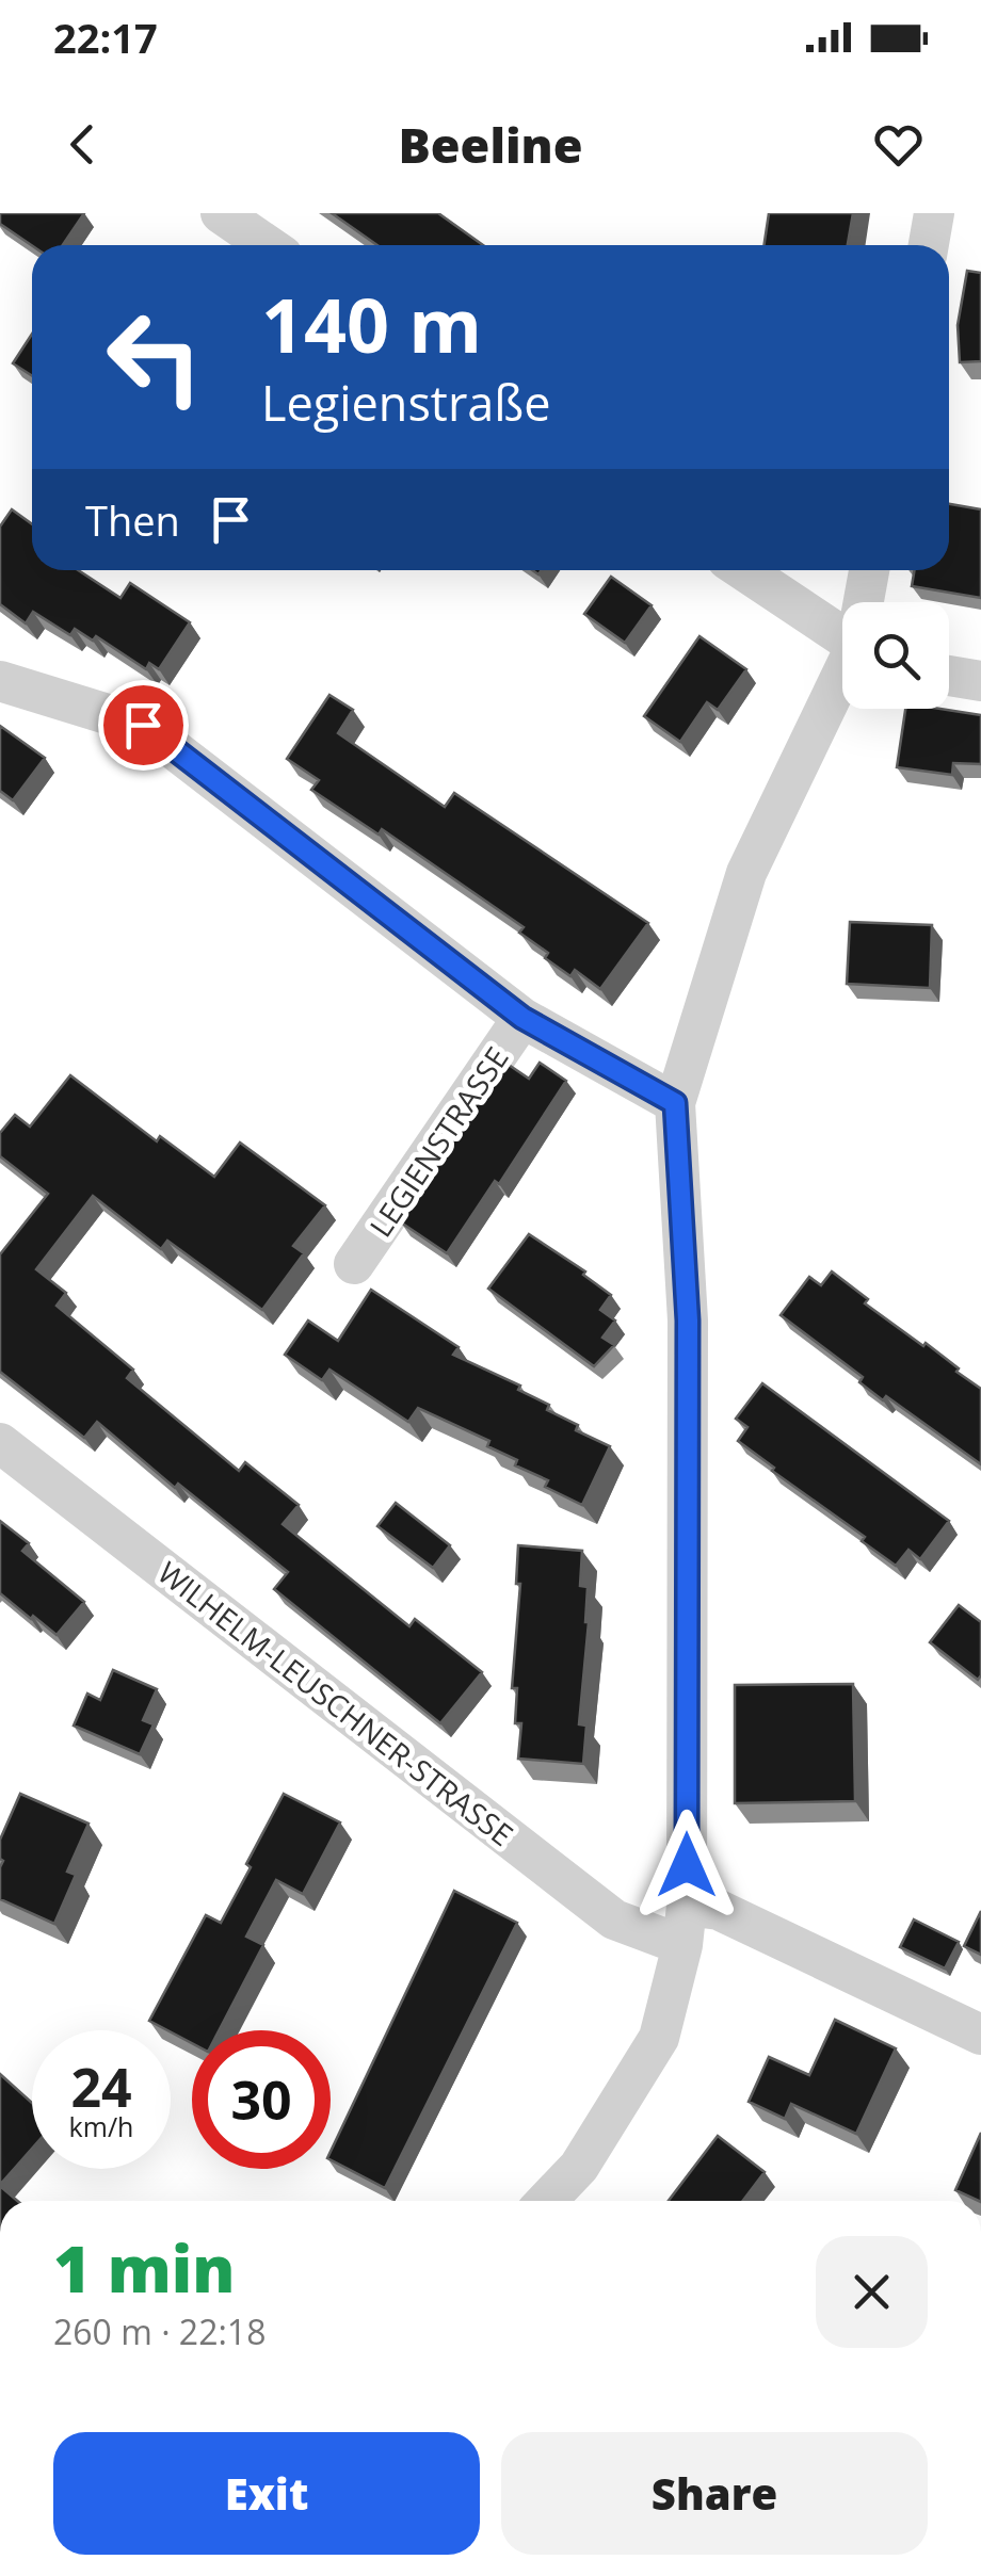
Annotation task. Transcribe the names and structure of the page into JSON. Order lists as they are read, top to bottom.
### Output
{
  "streets": {
    "street": ["LEGIENSTRASSE", "WILHELM-LEUSCHNER-STRASSE"]
  },
  "page": {
    "status": "22:17",
    "header": "Beeline",
    "turn": ["140 m", "Legienstraße"],
    "then": "Then",
    "speed": "24 km/h",
    "limit": "30",
    "heading": ["1 min", "260 m · 22:18"],
    "buttons": ["Exit", "Share"]
  }
}
